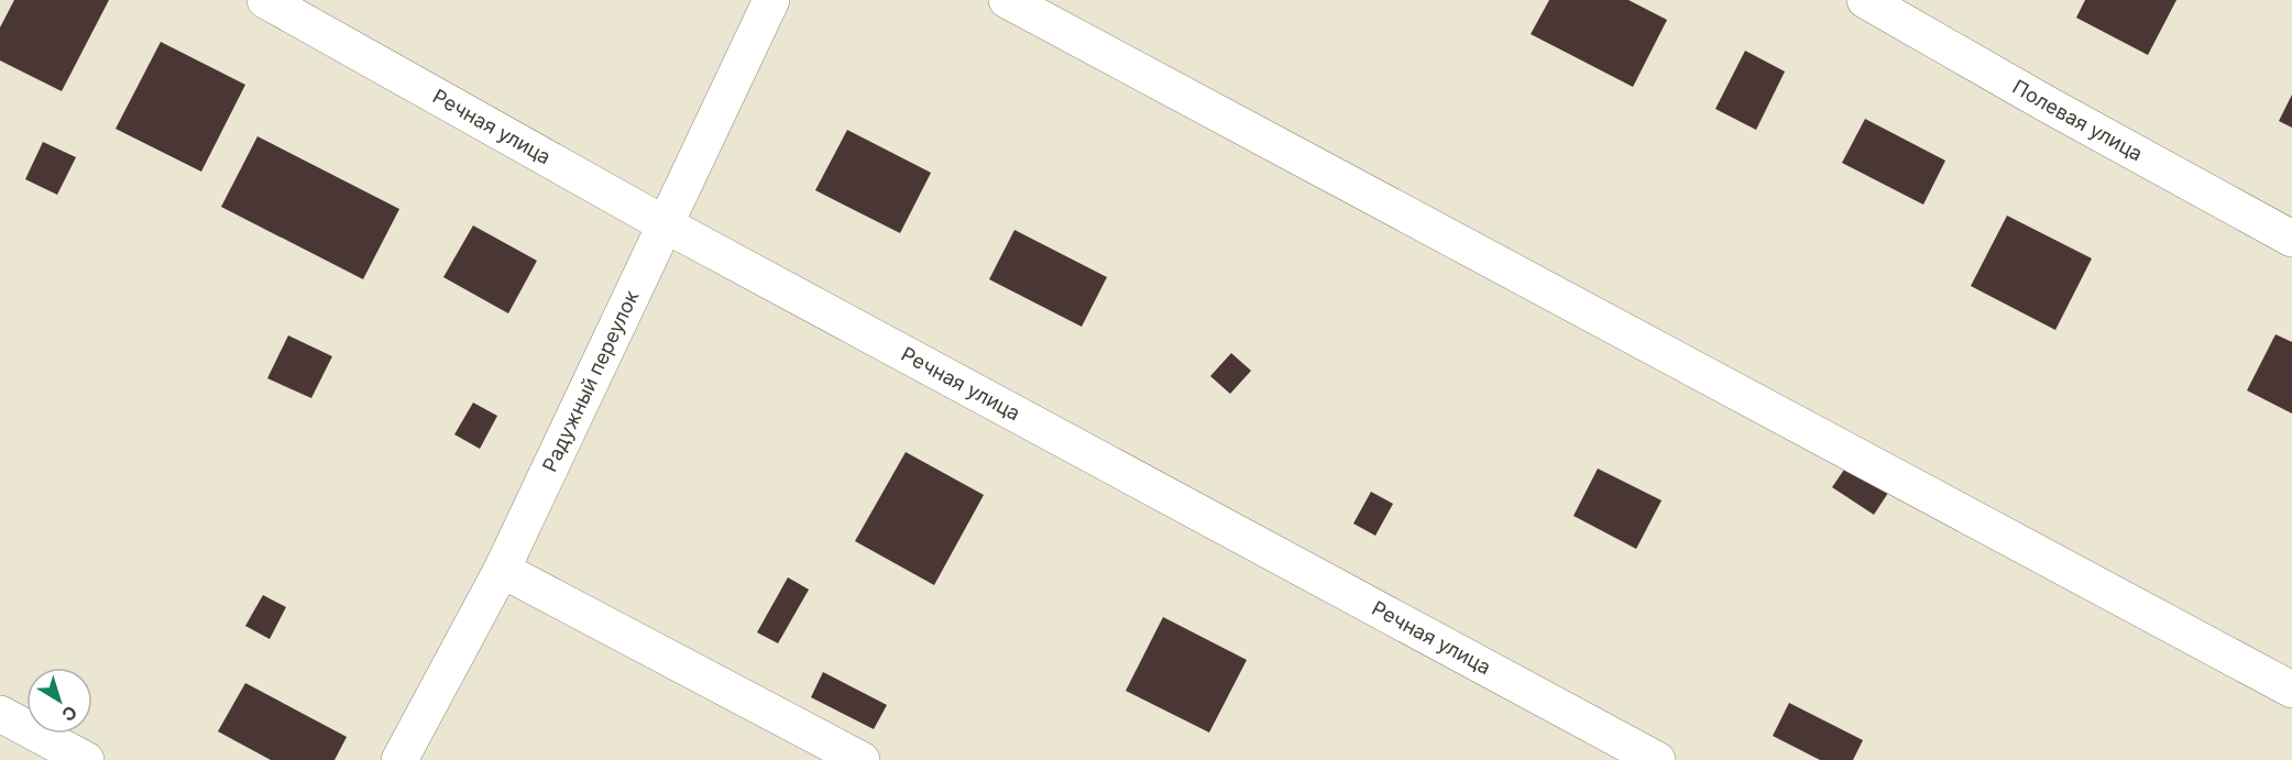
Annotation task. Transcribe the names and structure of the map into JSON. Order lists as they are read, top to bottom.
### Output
{
  "streets": {
    "street": ["Полевая улица", "Речная улица", "Радужный переулок"]
  },
  "crossings": [
    ["Речная улица", "Радужный переулок"]
  ],
  "north": "bottom right"
}
